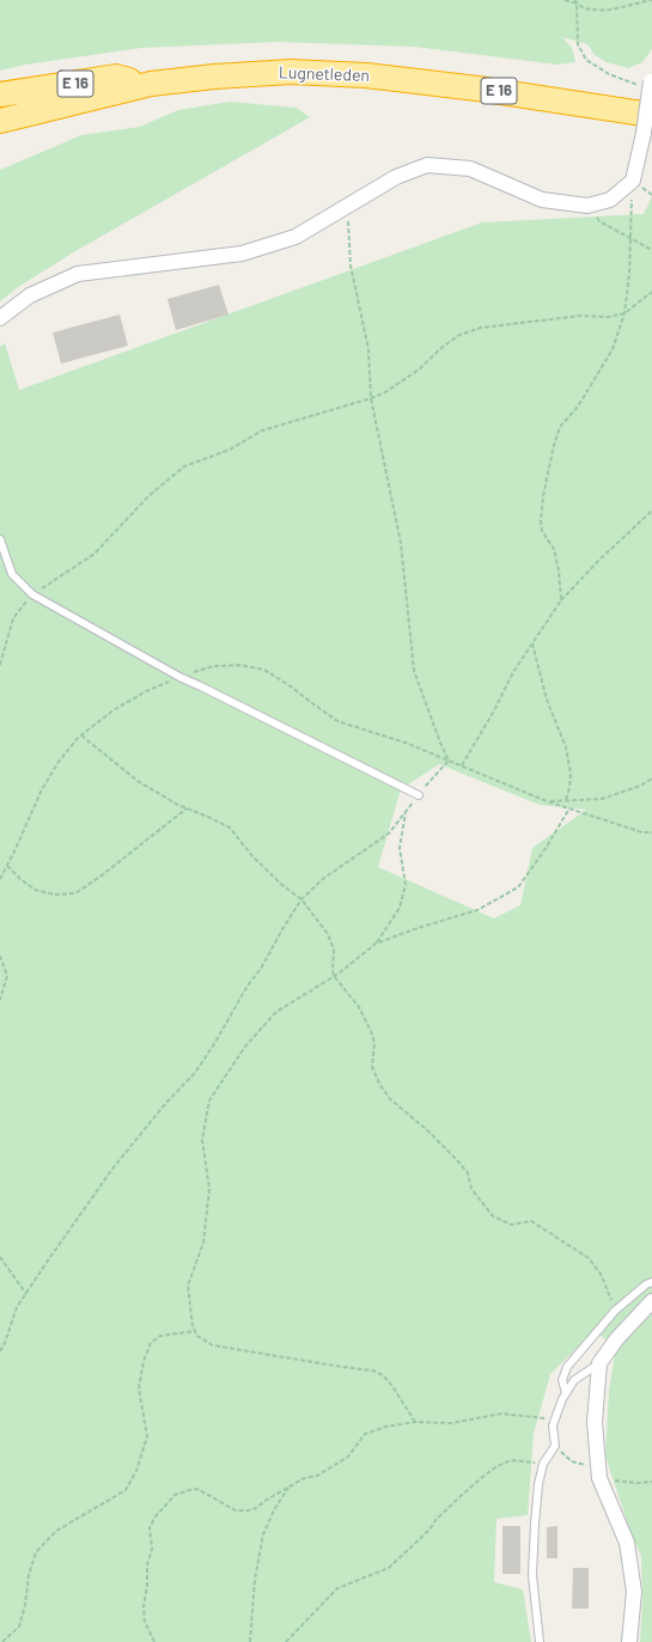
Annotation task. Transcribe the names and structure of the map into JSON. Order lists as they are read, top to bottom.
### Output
{
  "streets": {
    "highway": ["Lugnetleden", "E 16"]
  },
  "crossings": [
    ["Lugnetleden", "E 16"]
  ]
}
